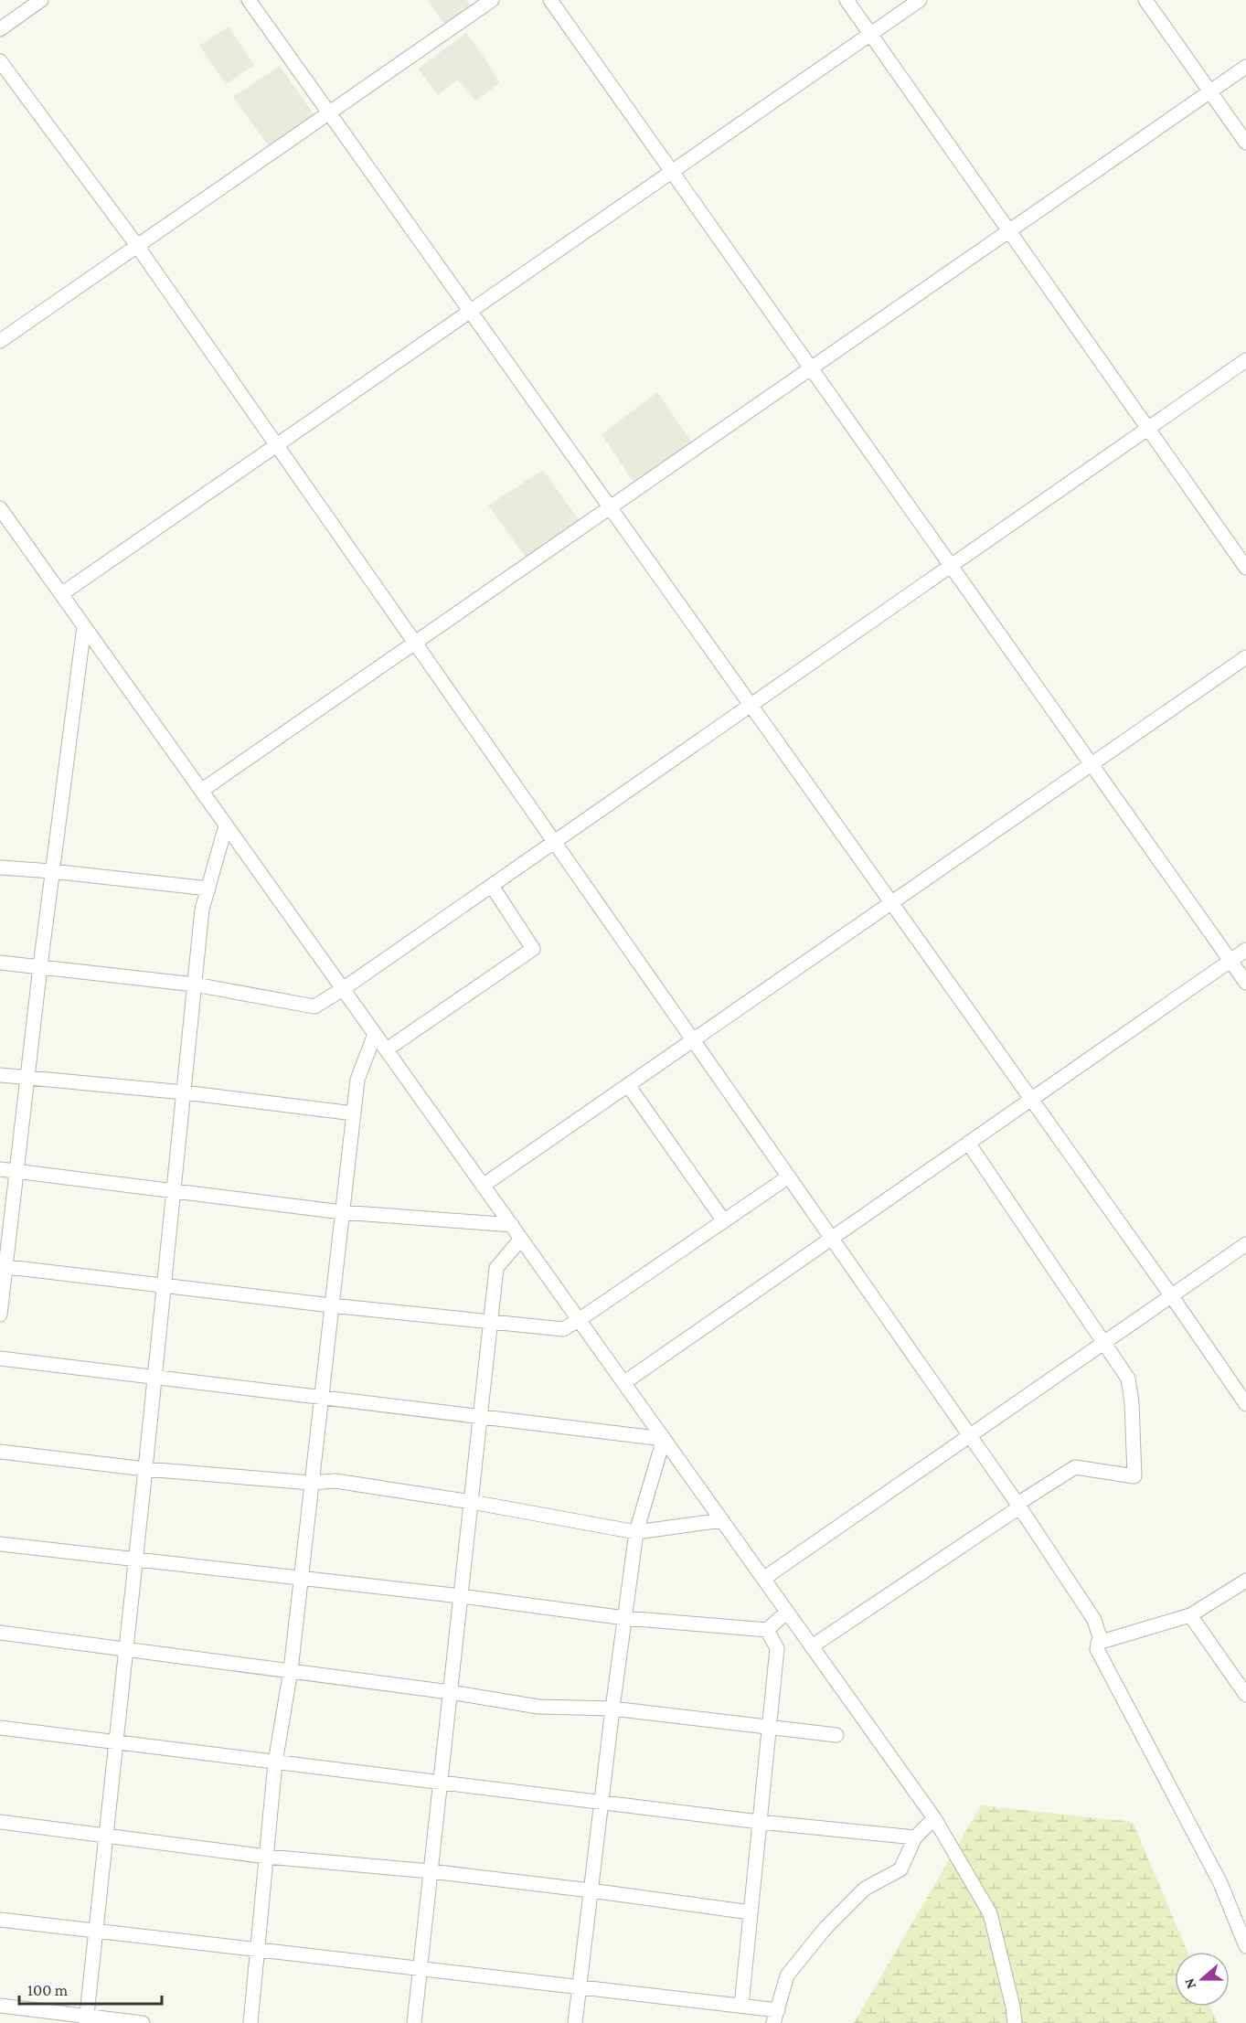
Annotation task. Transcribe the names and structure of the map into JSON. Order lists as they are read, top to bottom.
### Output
{
  "scale_bar": "100 m",
  "north": "left"
}
